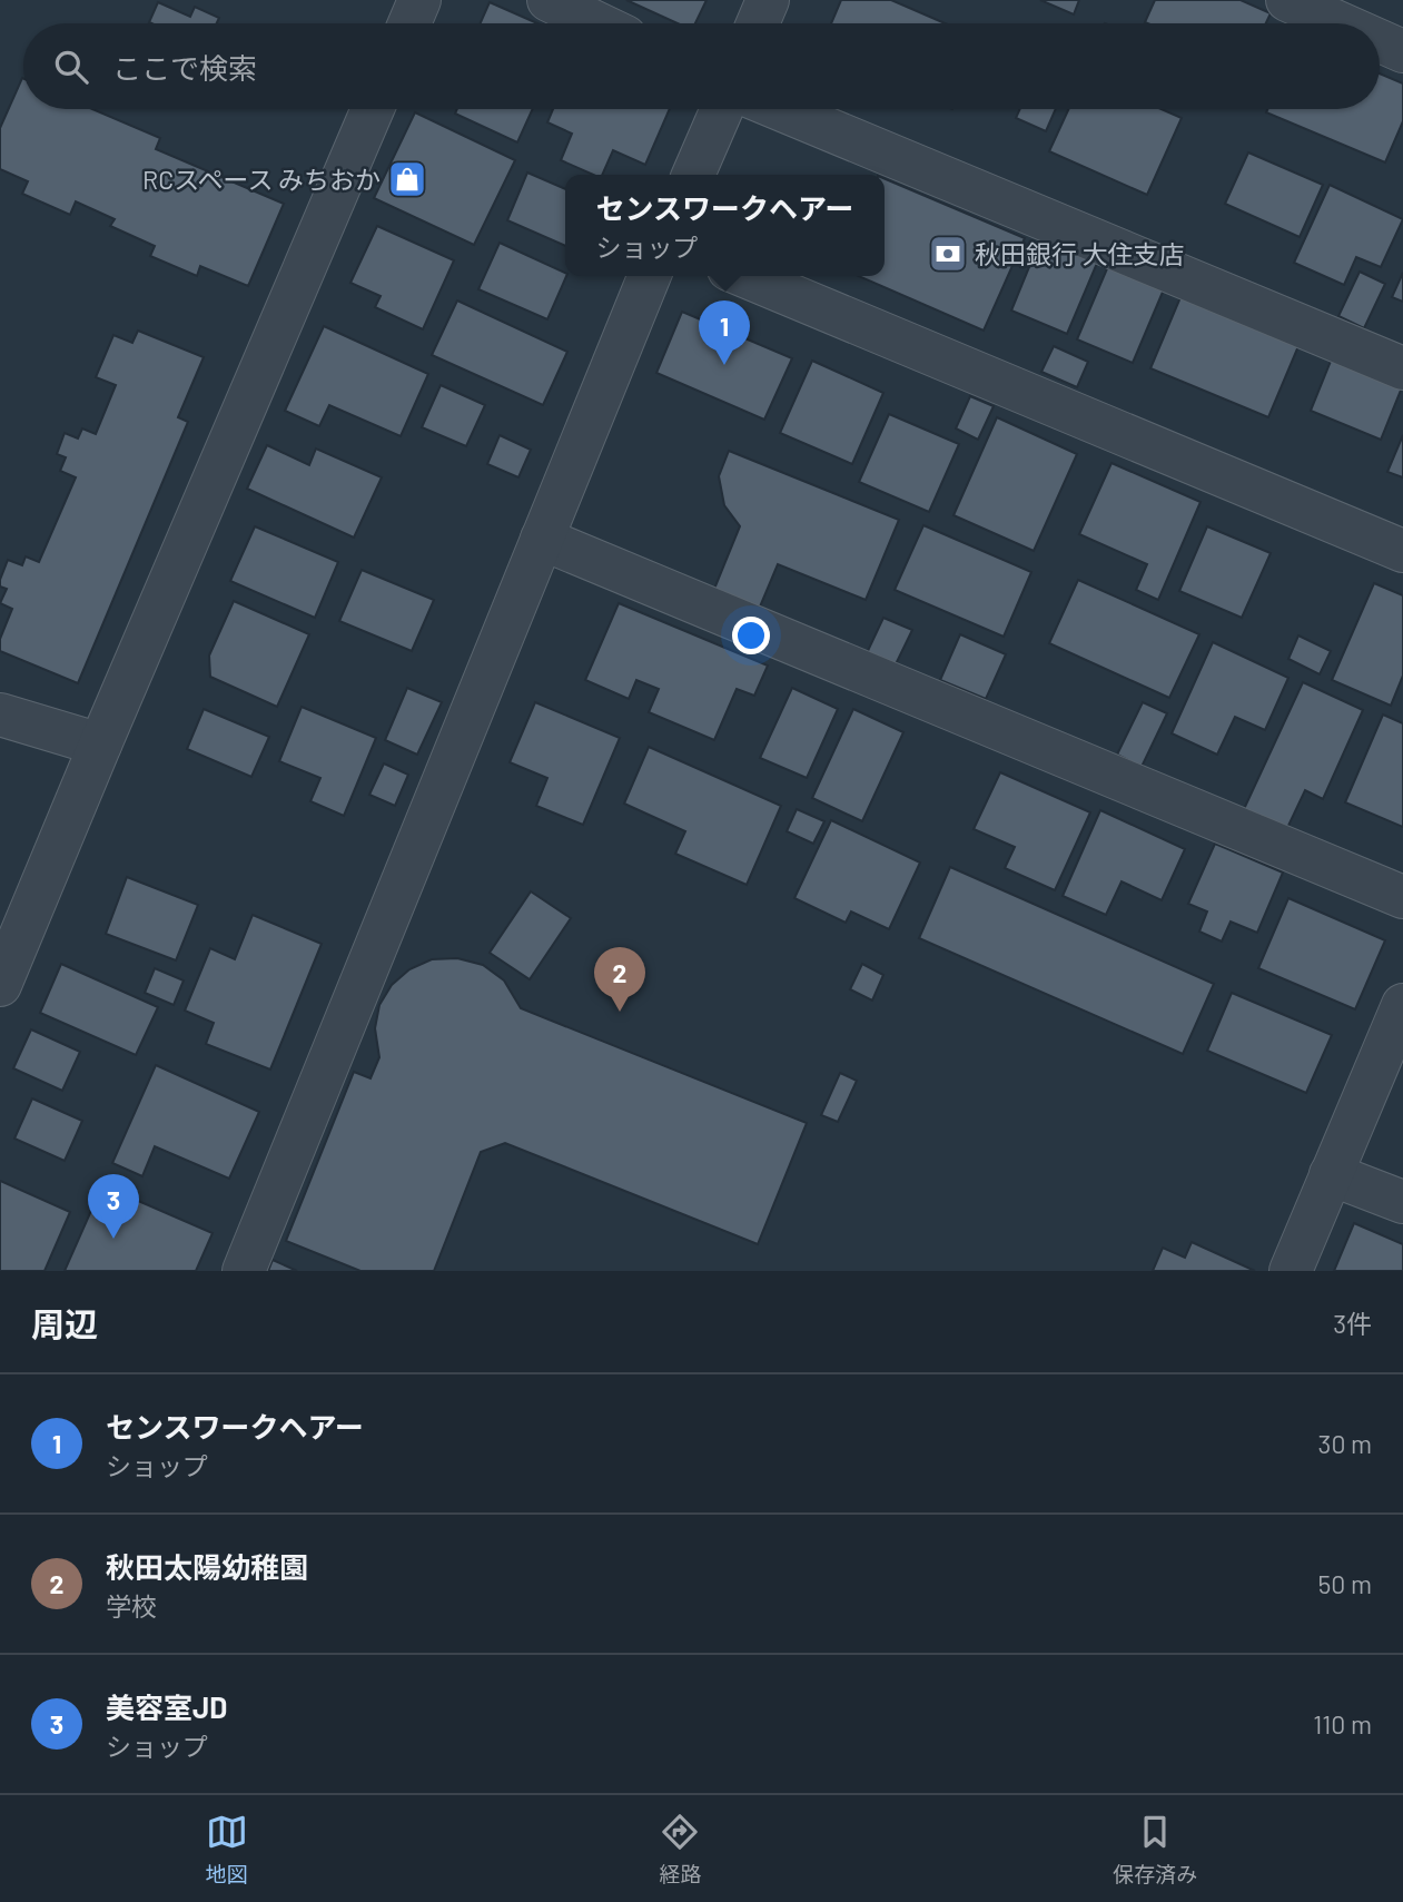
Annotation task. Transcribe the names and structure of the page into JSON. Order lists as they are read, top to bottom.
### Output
{
  "places": {
    "shop": ["RCスペース みちおか"],
    "bank": ["秋田銀行 大住支店"]
  },
  "page": {
    "search": "ここで検索",
    "popup": ["センスワークヘアー", "ショップ"],
    "pins": ["1", "2", "3"],
    "heading": ["周辺", "3件"],
    "list": [
      {
        "mark": "1",
        "name": "センスワークヘアー",
        "note": "ショップ",
        "value": "30 m"
      },
      {
        "mark": "2",
        "name": "秋田太陽幼稚園",
        "note": "学校",
        "value": "50 m"
      },
      {
        "mark": "3",
        "name": "美容室JD",
        "note": "ショップ",
        "value": "110 m"
      }
    ],
    "nav": ["地図", "経路", "保存済み"]
  }
}
